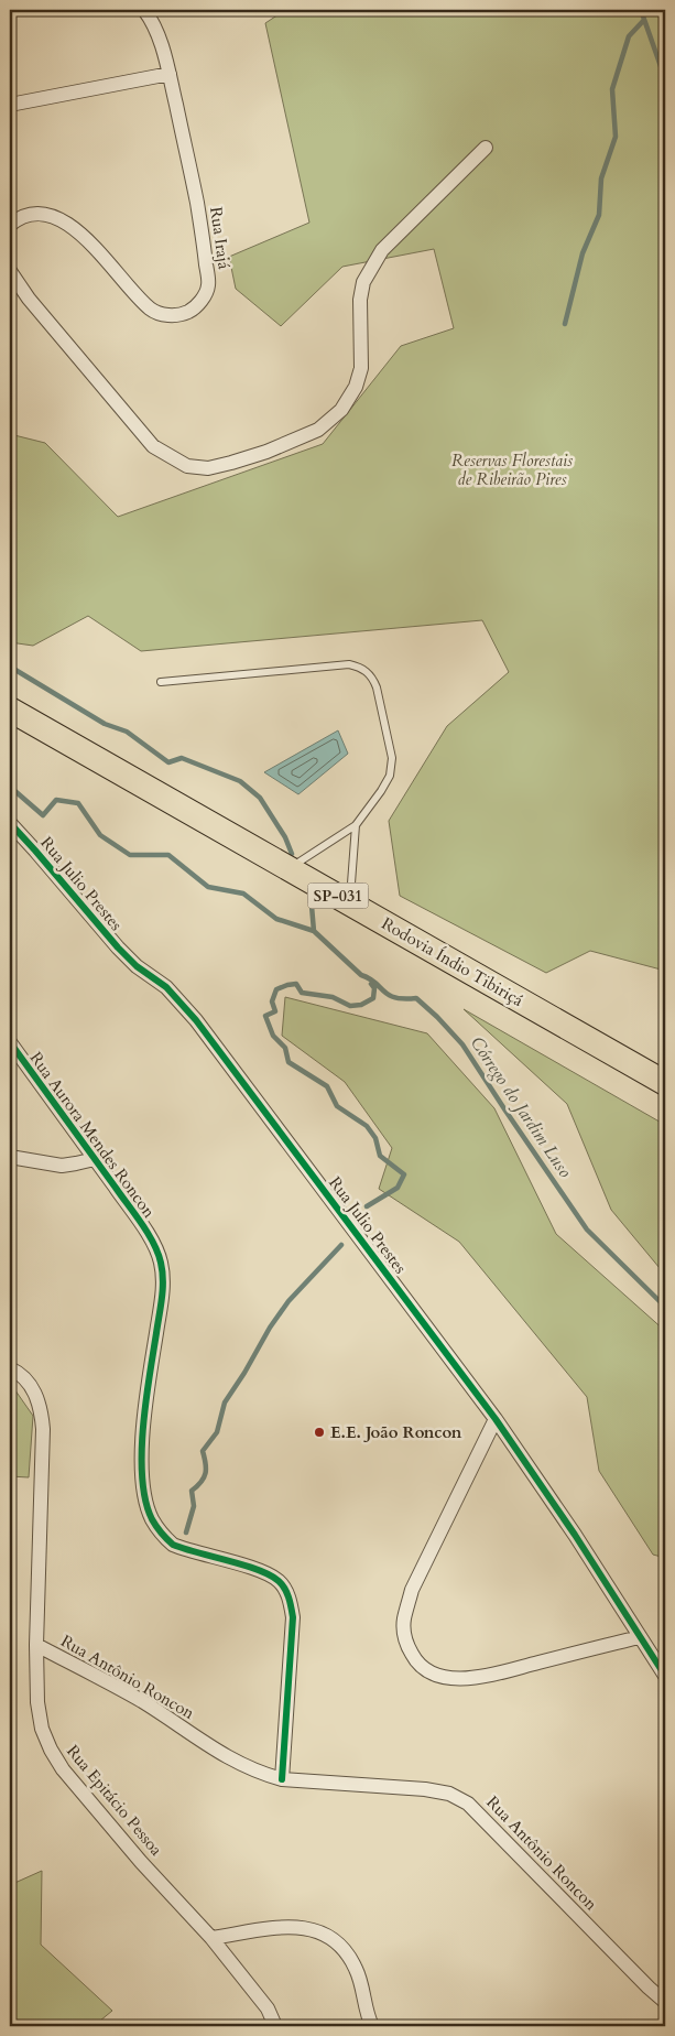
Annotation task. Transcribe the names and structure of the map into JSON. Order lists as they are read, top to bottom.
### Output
{
  "streets": {
    "highway": ["SP-031", "Rodovia Índio Tibiriçá"],
    "street": [
      "Rua Irajá",
      "Rua Julio Prestes",
      "Rua Aurora Mendes Roncon",
      "Rua Antônio Roncon",
      "Rua Epitácio Pessoa"
    ]
  },
  "crossings": [
    ["Rua Aurora Mendes Roncon", "Rua Antônio Roncon"],
    ["Rua Antônio Roncon", "Rua Epitácio Pessoa"]
  ],
  "water": ["Córrego do Jardim Luso"],
  "parks": ["Reservas Florestais de Ribeirão Pires"],
  "places": ["E.E. João Roncon"]
}
